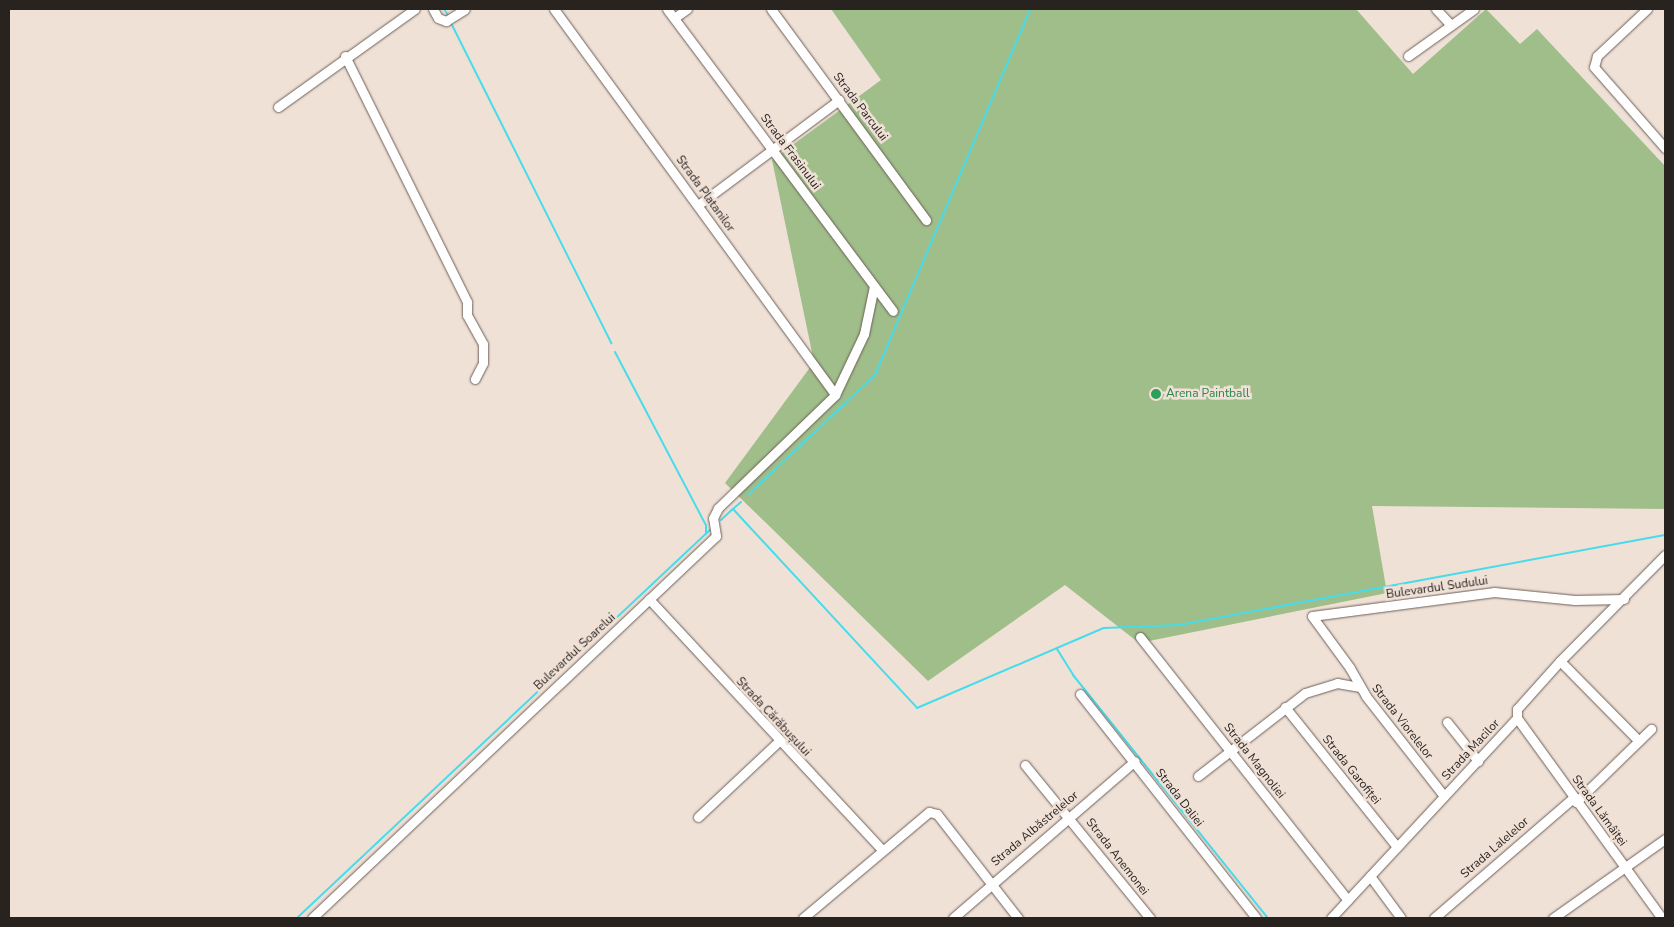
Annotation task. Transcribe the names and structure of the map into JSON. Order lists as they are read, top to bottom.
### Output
{
  "streets": {
    "street": [
      "Strada Parcului",
      "Strada Frasinului",
      "Strada Platanilor",
      "Bulevardul Sudului",
      "Bulevardul Soarelui",
      "Strada Cărăbușului",
      "Strada Viorelelor",
      "Strada Macilor",
      "Strada Magnoliei",
      "Strada Garofiței",
      "Strada Daliei",
      "Strada Lămâiței",
      "Strada Albăstrelelor",
      "Strada Lalelelor",
      "Strada Anemonei"
    ]
  },
  "crossings": [
    ["Strada Platanilor", "Bulevardul Soarelui"],
    ["Bulevardul Sudului", "Strada Viorelelor"],
    ["Bulevardul Sudului", "Strada Macilor"],
    ["Bulevardul Soarelui", "Strada Cărăbușului"],
    ["Strada Viorelelor", "Strada Macilor"],
    ["Strada Macilor", "Strada Magnoliei"],
    ["Strada Macilor", "Strada Garofiței"],
    ["Strada Macilor", "Strada Lămâiței"],
    ["Strada Daliei", "Strada Albăstrelelor"],
    ["Strada Lămâiței", "Strada Lalelelor"],
    ["Strada Albăstrelelor", "Strada Anemonei"]
  ],
  "places": ["Arena Paintball"]
}
